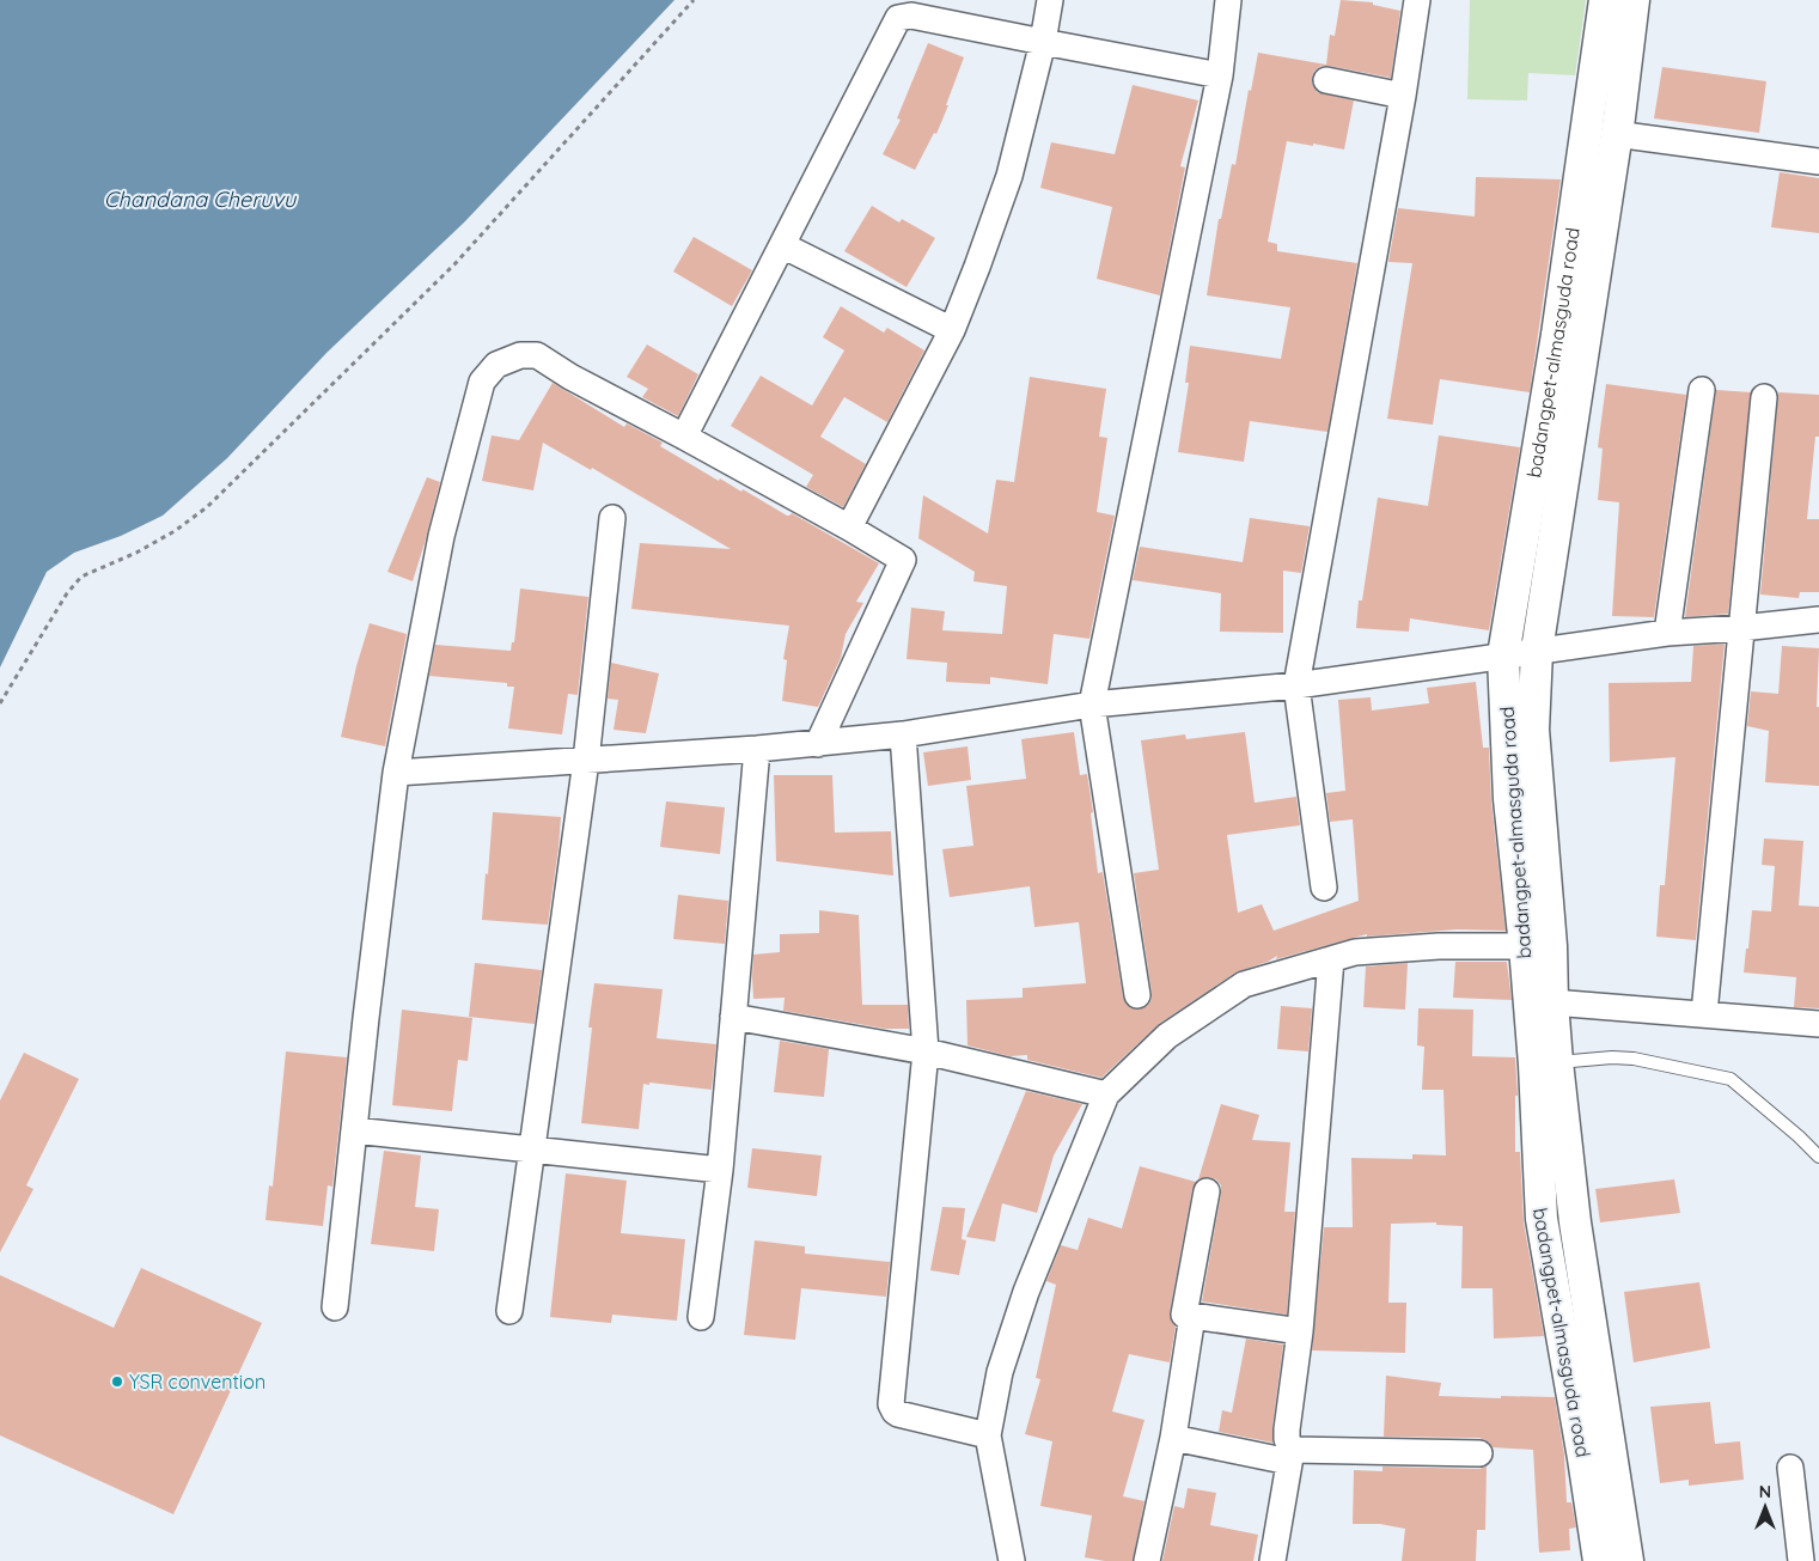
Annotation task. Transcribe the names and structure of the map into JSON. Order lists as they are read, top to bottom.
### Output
{
  "streets": {
    "street": ["badangpet-almasguda road"]
  },
  "water": ["Chandana Cheruvu"],
  "places": ["YSR convention"],
  "north": "top"
}
